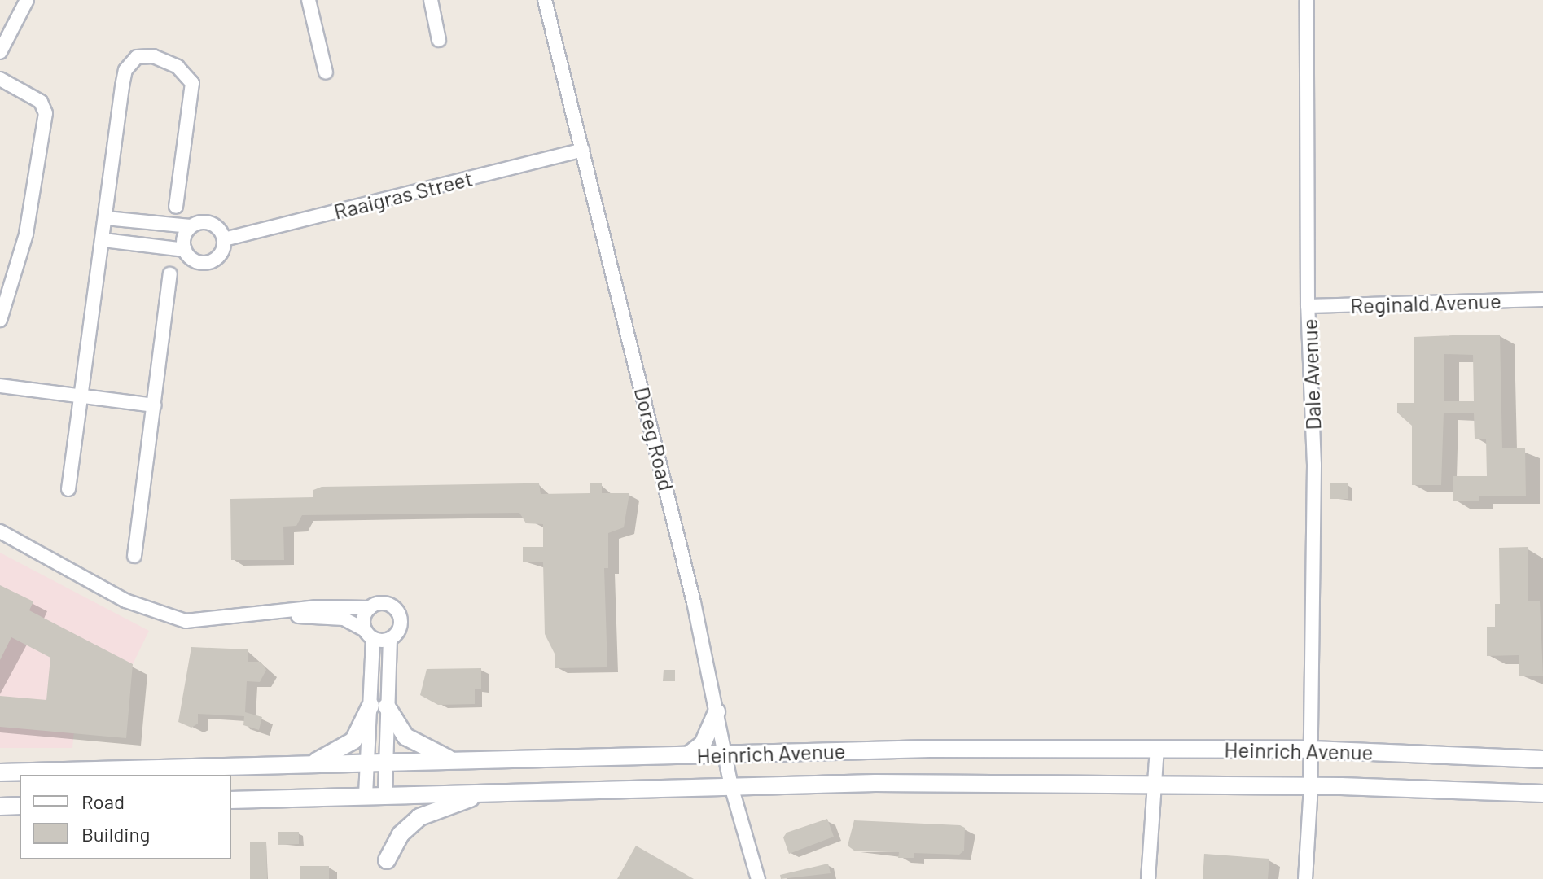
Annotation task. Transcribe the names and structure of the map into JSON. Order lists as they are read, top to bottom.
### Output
{
  "streets": {
    "street": [
      "Raaigras Street",
      "Reginald Avenue",
      "Dale Avenue",
      "Doreg Road",
      "Heinrich Avenue"
    ]
  },
  "crossings": [
    ["Raaigras Street", "Doreg Road"],
    ["Reginald Avenue", "Dale Avenue"],
    ["Dale Avenue", "Heinrich Avenue"],
    ["Doreg Road", "Heinrich Avenue"]
  ],
  "legend": ["Road", "Building"]
}
